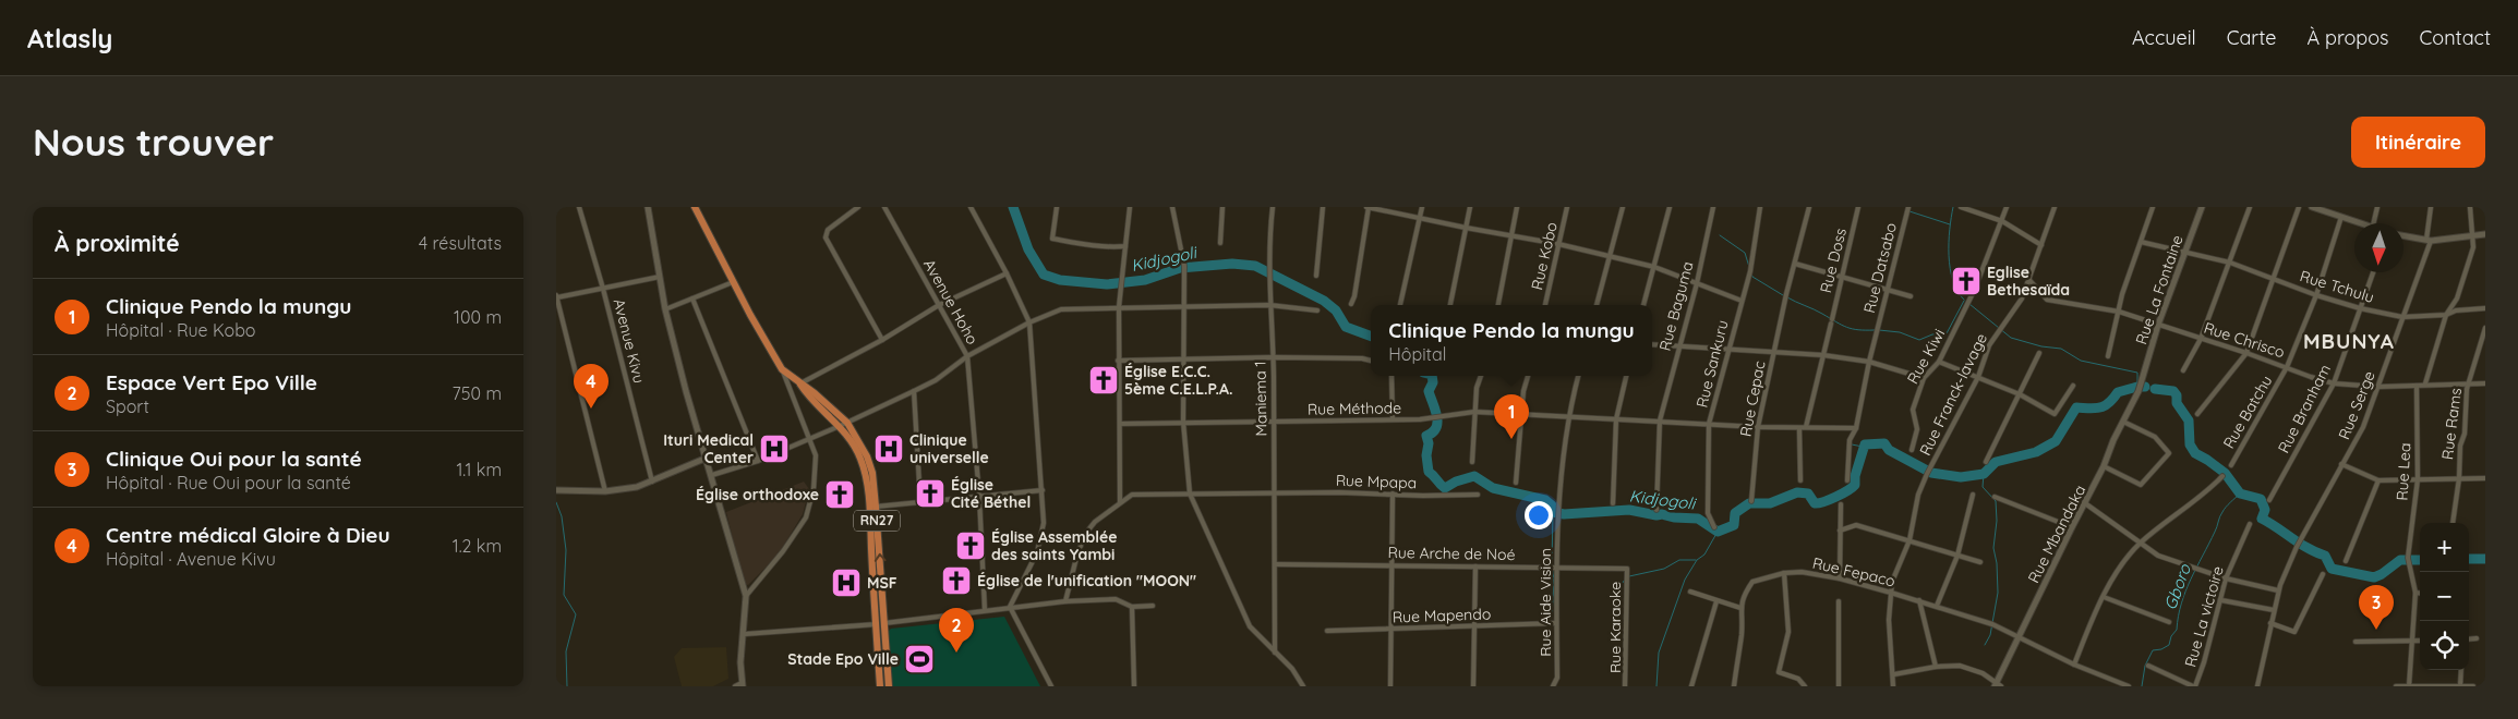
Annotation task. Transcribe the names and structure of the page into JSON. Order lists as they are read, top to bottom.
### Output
{
  "streets": {
    "main road": ["RN27"],
    "street": [
      "Rue Kobo",
      "Rue Doss",
      "Rue Datsabo",
      "Rue Tchulu",
      "Rue La Fontaine",
      "Avenue Hoho",
      "Rue Baguma",
      "Rue Chrisco",
      "Avenue Kivu",
      "Rue Kiwi",
      "Rue Sankuru",
      "Rue Franck-lavage",
      "Maniema 1",
      "Rue Cepac",
      "Rue Serge",
      "Rue Méthode",
      "Rue Branham",
      "Rue Batchu",
      "Rue Rams",
      "Rue Lea",
      "Rue Mpapa",
      "Rue Mbandaka",
      "Rue Arche de Noé",
      "Rue Fepaco",
      "Rue Aide Vision",
      "Rue Mapendo",
      "Rue La victoire",
      "Rue Karaoke"
    ]
  },
  "crossings": [
    ["Rue Tchulu", "Rue La Fontaine"],
    ["Rue Tchulu", "Rue Serge"],
    ["Rue Tchulu", "Rue Branham"],
    ["Rue Tchulu", "Rue Batchu"],
    ["Rue La Fontaine", "Rue Chrisco"],
    ["Rue La Fontaine", "Rue Mbandaka"],
    ["Rue Baguma", "Rue Méthode"],
    ["Rue Chrisco", "Rue Franck-lavage"],
    ["Rue Chrisco", "Rue Serge"],
    ["Rue Chrisco", "Rue Branham"],
    ["Rue Chrisco", "Rue Batchu"],
    ["Rue Chrisco", "Rue Rams"],
    ["Rue Chrisco", "Rue Lea"],
    ["Rue Sankuru", "Rue Méthode"],
    ["Rue Franck-lavage", "Rue Fepaco"],
    ["Maniema 1", "Rue Méthode"],
    ["Maniema 1", "Rue Mpapa"],
    ["Maniema 1", "Rue Arche de Noé"],
    ["Rue Cepac", "Rue Méthode"],
    ["Rue Méthode", "Rue Aide Vision"],
    ["Rue Mbandaka", "Rue Fepaco"],
    ["Rue Arche de Noé", "Rue Aide Vision"],
    ["Rue Arche de Noé", "Rue Karaoke"],
    ["Rue Aide Vision", "Rue Mapendo"]
  ],
  "districts": ["MBUNYA"],
  "water": ["Kidjogoli", "Gboro"],
  "places": {
    "church": [
      "Eglise Bethesaïda",
      "Église E.C.C. 5ème C.E.L.P.A.",
      "Église Cité Béthel",
      "Église orthodoxe",
      "Église Assemblée des saints Yambi",
      "Église de l'unification \"MOON\""
    ],
    "hospital": ["Ituri Medical Center", "Clinique universelle", "MSF"],
    "sports": ["Stade Epo Ville"]
  },
  "north": "bottom",
  "page": {
    "header": "Atlasly",
    "nav": [
      "Accueil",
      "Carte",
      "À propos",
      "Contact"
    ],
    "buttons": "Itinéraire",
    "title": "Nous trouver",
    "heading": ["À proximité", "4 résultats"],
    "list": [
      {
        "mark": "1",
        "name": "Clinique Pendo la mungu",
        "note": "Hôpital · Rue Kobo",
        "value": "100 m"
      },
      {
        "mark": "2",
        "name": "Espace Vert Epo Ville",
        "note": "Sport",
        "value": "750 m"
      },
      {
        "mark": "3",
        "name": "Clinique Oui pour la santé",
        "note": "Hôpital · Rue Oui pour la santé",
        "value": "1.1 km"
      },
      {
        "mark": "4",
        "name": "Centre médical Gloire à Dieu",
        "note": "Hôpital · Avenue Kivu",
        "value": "1.2 km"
      }
    ],
    "popup": ["Clinique Pendo la mungu", "Hôpital"],
    "pins": [
      "4",
      "1",
      "3",
      "2"
    ],
    "map_buttons": ["+", "−"]
  }
}
